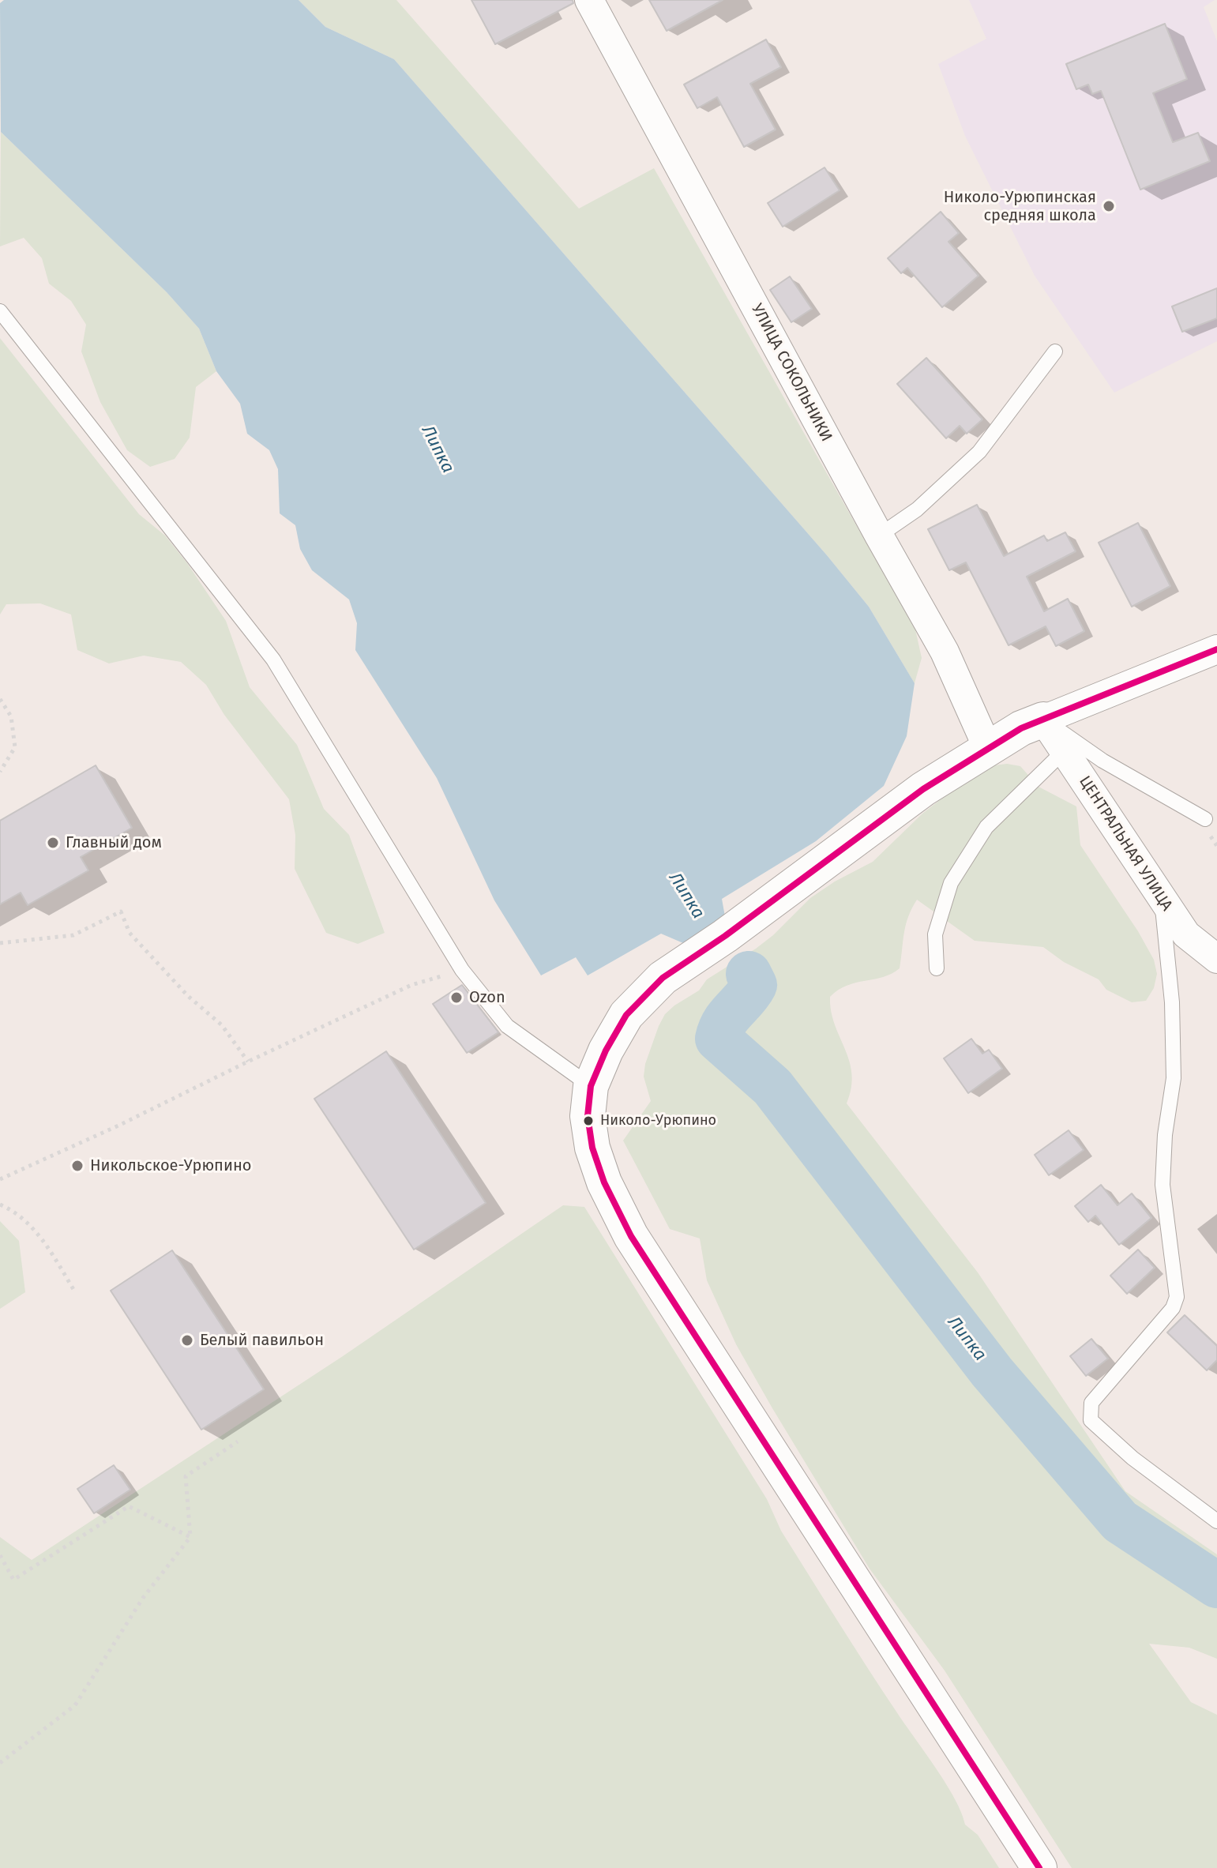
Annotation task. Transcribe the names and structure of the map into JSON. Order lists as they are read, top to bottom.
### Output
{
  "streets": {
    "street": ["УЛИЦА СОКОЛЬНИКИ", "ЦЕНТРАЛЬНАЯ УЛИЦА"]
  },
  "water": ["Липка"],
  "places": [
    "Николо-Урюпинская средняя школа",
    "Главный дом",
    "Ozon",
    "Николо-Урюпино",
    "Никольское-Урюпино",
    "Белый павильон"
  ]
}
